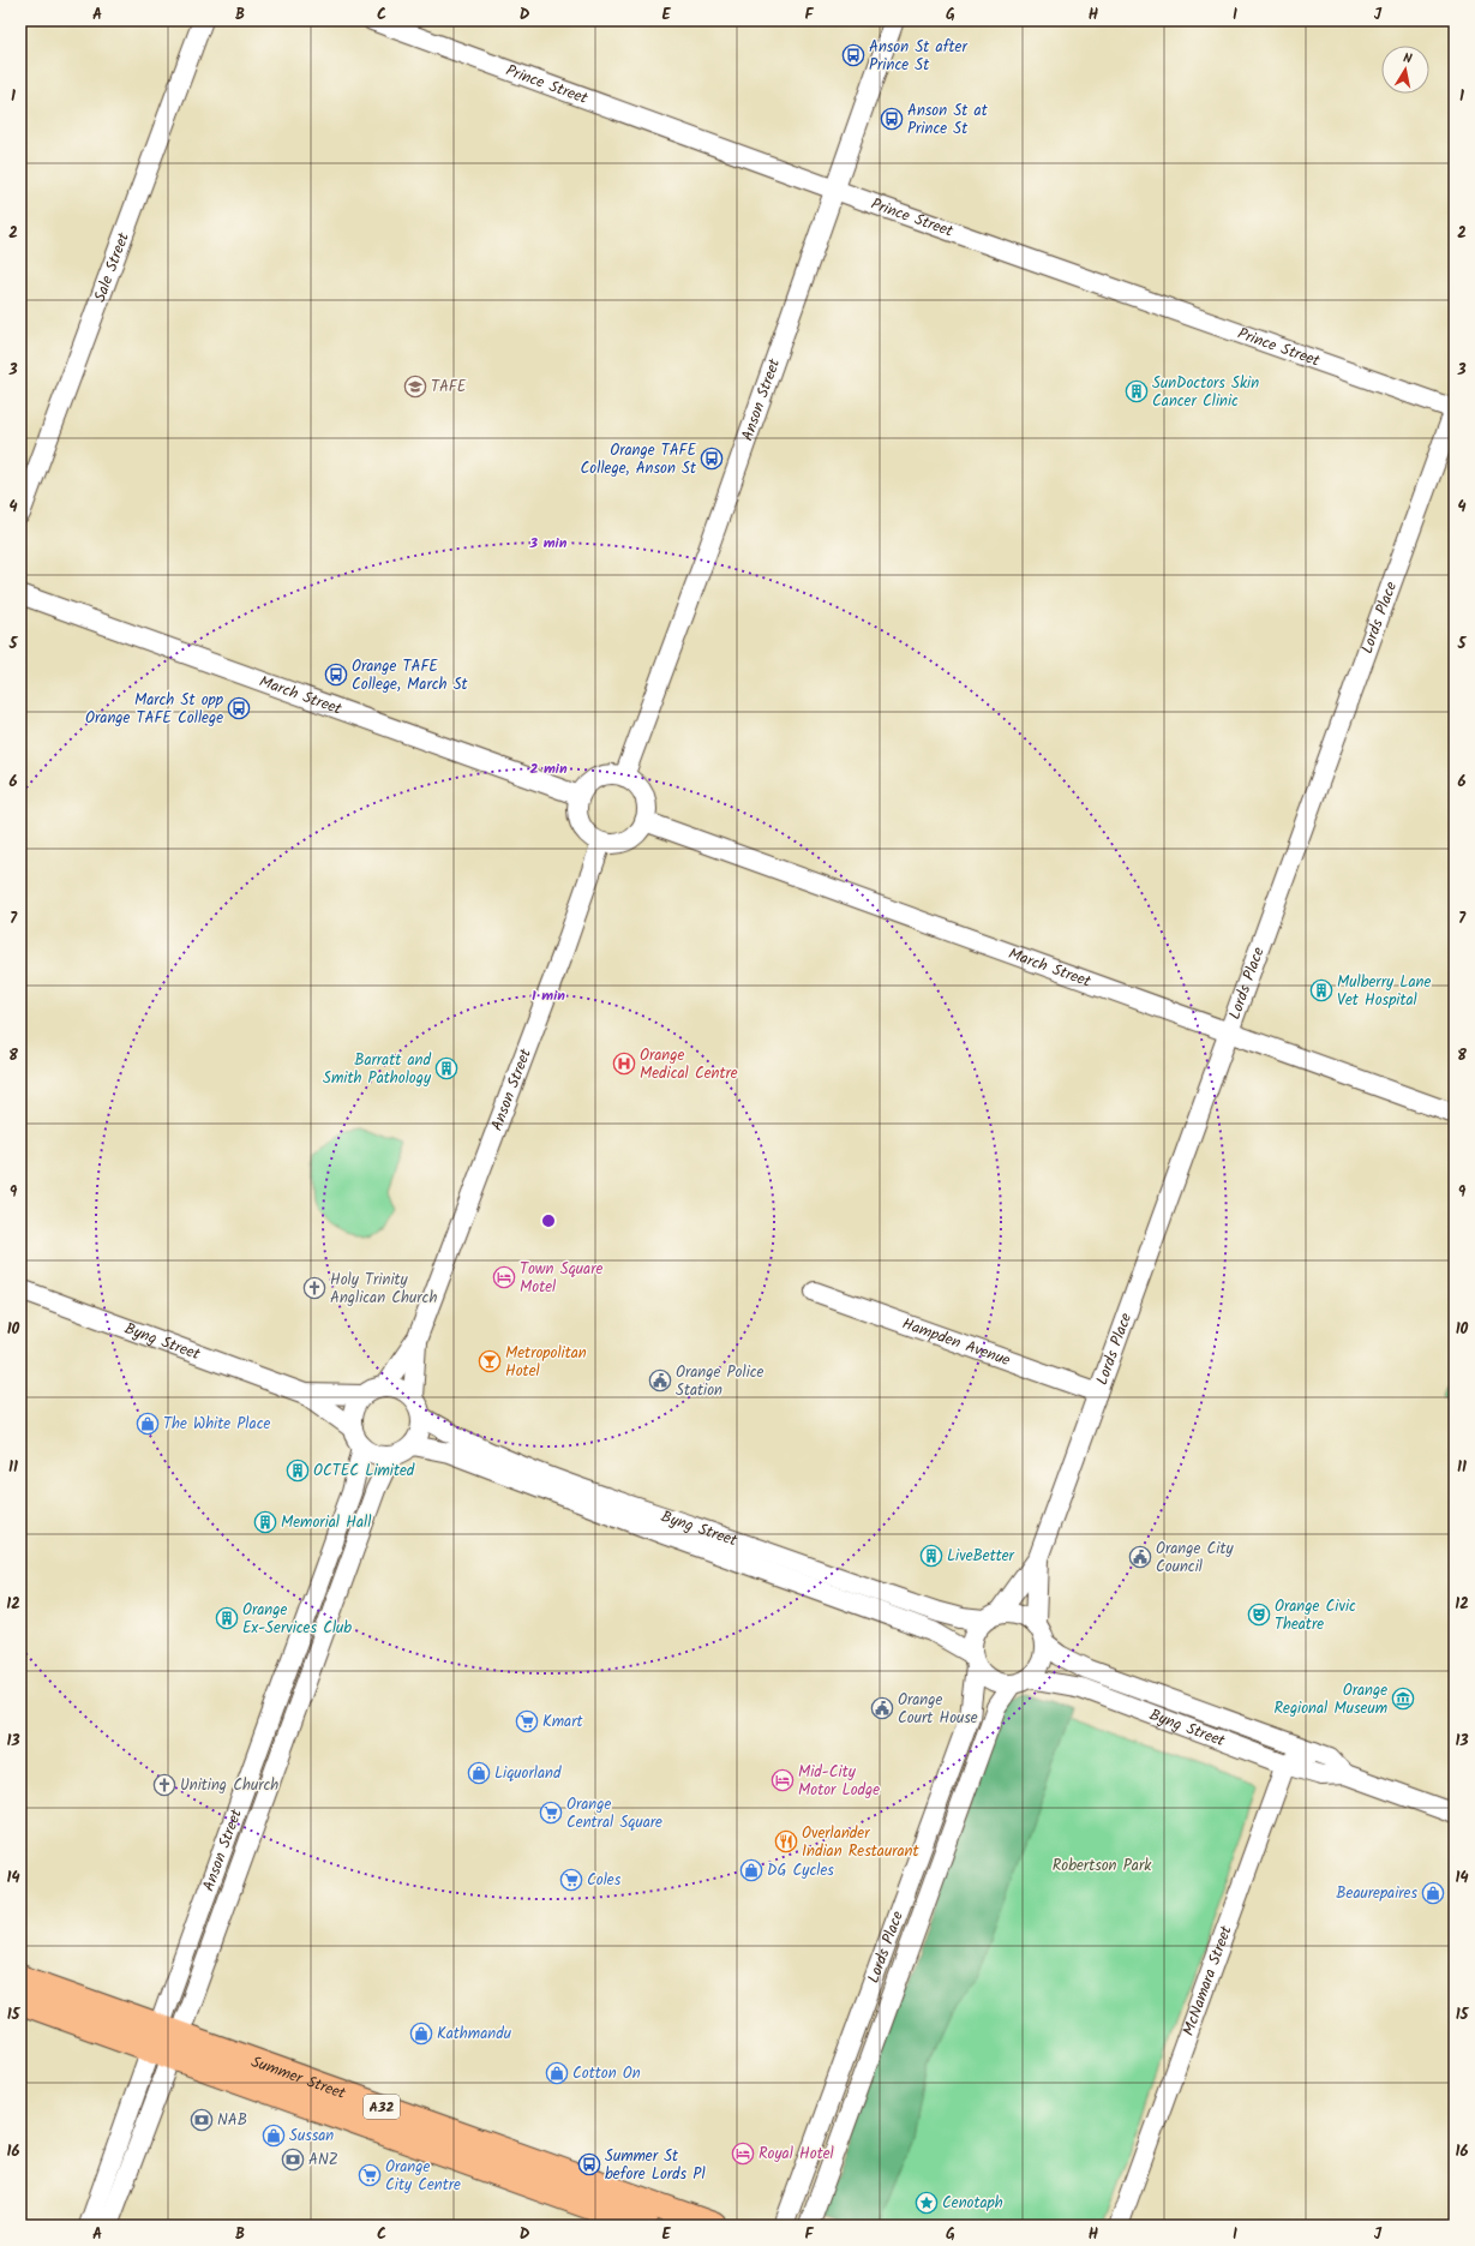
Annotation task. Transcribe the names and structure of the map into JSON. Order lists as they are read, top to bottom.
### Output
{
  "streets": {
    "highway": ["Summer Street", "A32"],
    "street": [
      "Prince Street",
      "Sale Street",
      "Anson Street",
      "Lords Place",
      "March Street",
      "Byng Street",
      "Hampden Avenue",
      "McNamara Street"
    ]
  },
  "crossings": [
    ["Prince Street", "Anson Street"],
    ["Prince Street", "Lords Place"],
    ["Anson Street", "March Street"],
    ["Anson Street", "Byng Street"],
    ["Anson Street", "Summer Street"],
    ["Lords Place", "March Street"],
    ["Lords Place", "Byng Street"],
    ["Lords Place", "Hampden Avenue"],
    ["Byng Street", "McNamara Street"]
  ],
  "parks": ["Robertson Park"],
  "places": {
    "bus stop": [
      "Anson St after Prince St",
      "Anson St at Prince St",
      "Orange TAFE College, Anson St",
      "Orange TAFE College, March St",
      "March St opp Orange TAFE College",
      "Summer St before Lords Pl"
    ],
    "school or university": ["TAFE"],
    "building": [
      "SunDoctors Skin Cancer Clinic",
      "Mulberry Lane Vet Hospital",
      "Barratt and Smith Pathology",
      "OCTEC Limited",
      "Memorial Hall",
      "LiveBetter",
      "Orange Ex-Services Club"
    ],
    "hospital": ["Orange Medical Centre"],
    "hotel": ["Town Square Motel", "Mid-City Motor Lodge", "Royal Hotel"],
    "church": ["Holy Trinity Anglican Church", "Uniting Church"],
    "bar": ["Metropolitan Hotel"],
    "public building": ["Orange Police Station", "Orange City Council", "Orange Court House"],
    "shop": [
      "The White Place",
      "Liquorland",
      "DG Cycles",
      "Beaurepaires",
      "Kathmandu",
      "Cotton On",
      "Sussan"
    ],
    "theatre": ["Orange Civic Theatre"],
    "museum": ["Orange Regional Museum"],
    "supermarket": [
      "Kmart",
      "Orange Central Square",
      "Coles",
      "Orange City Centre"
    ],
    "restaurant": ["Overlander Indian Restaurant"],
    "bank": ["NAB", "ANZ"],
    "place": ["Cenotaph"]
  },
  "north": "top",
  "grid": {
    "columns": [
      "A",
      "B",
      "C",
      "D",
      "E",
      "F",
      "G",
      "H",
      "I",
      "J"
    ],
    "rows": [
      "1",
      "2",
      "3",
      "4",
      "5",
      "6",
      "7",
      "8",
      "9",
      "10",
      "11",
      "12",
      "13",
      "14",
      "15",
      "16"
    ]
  },
  "rings": ["3 min", "2 min", "1 min"]
}
